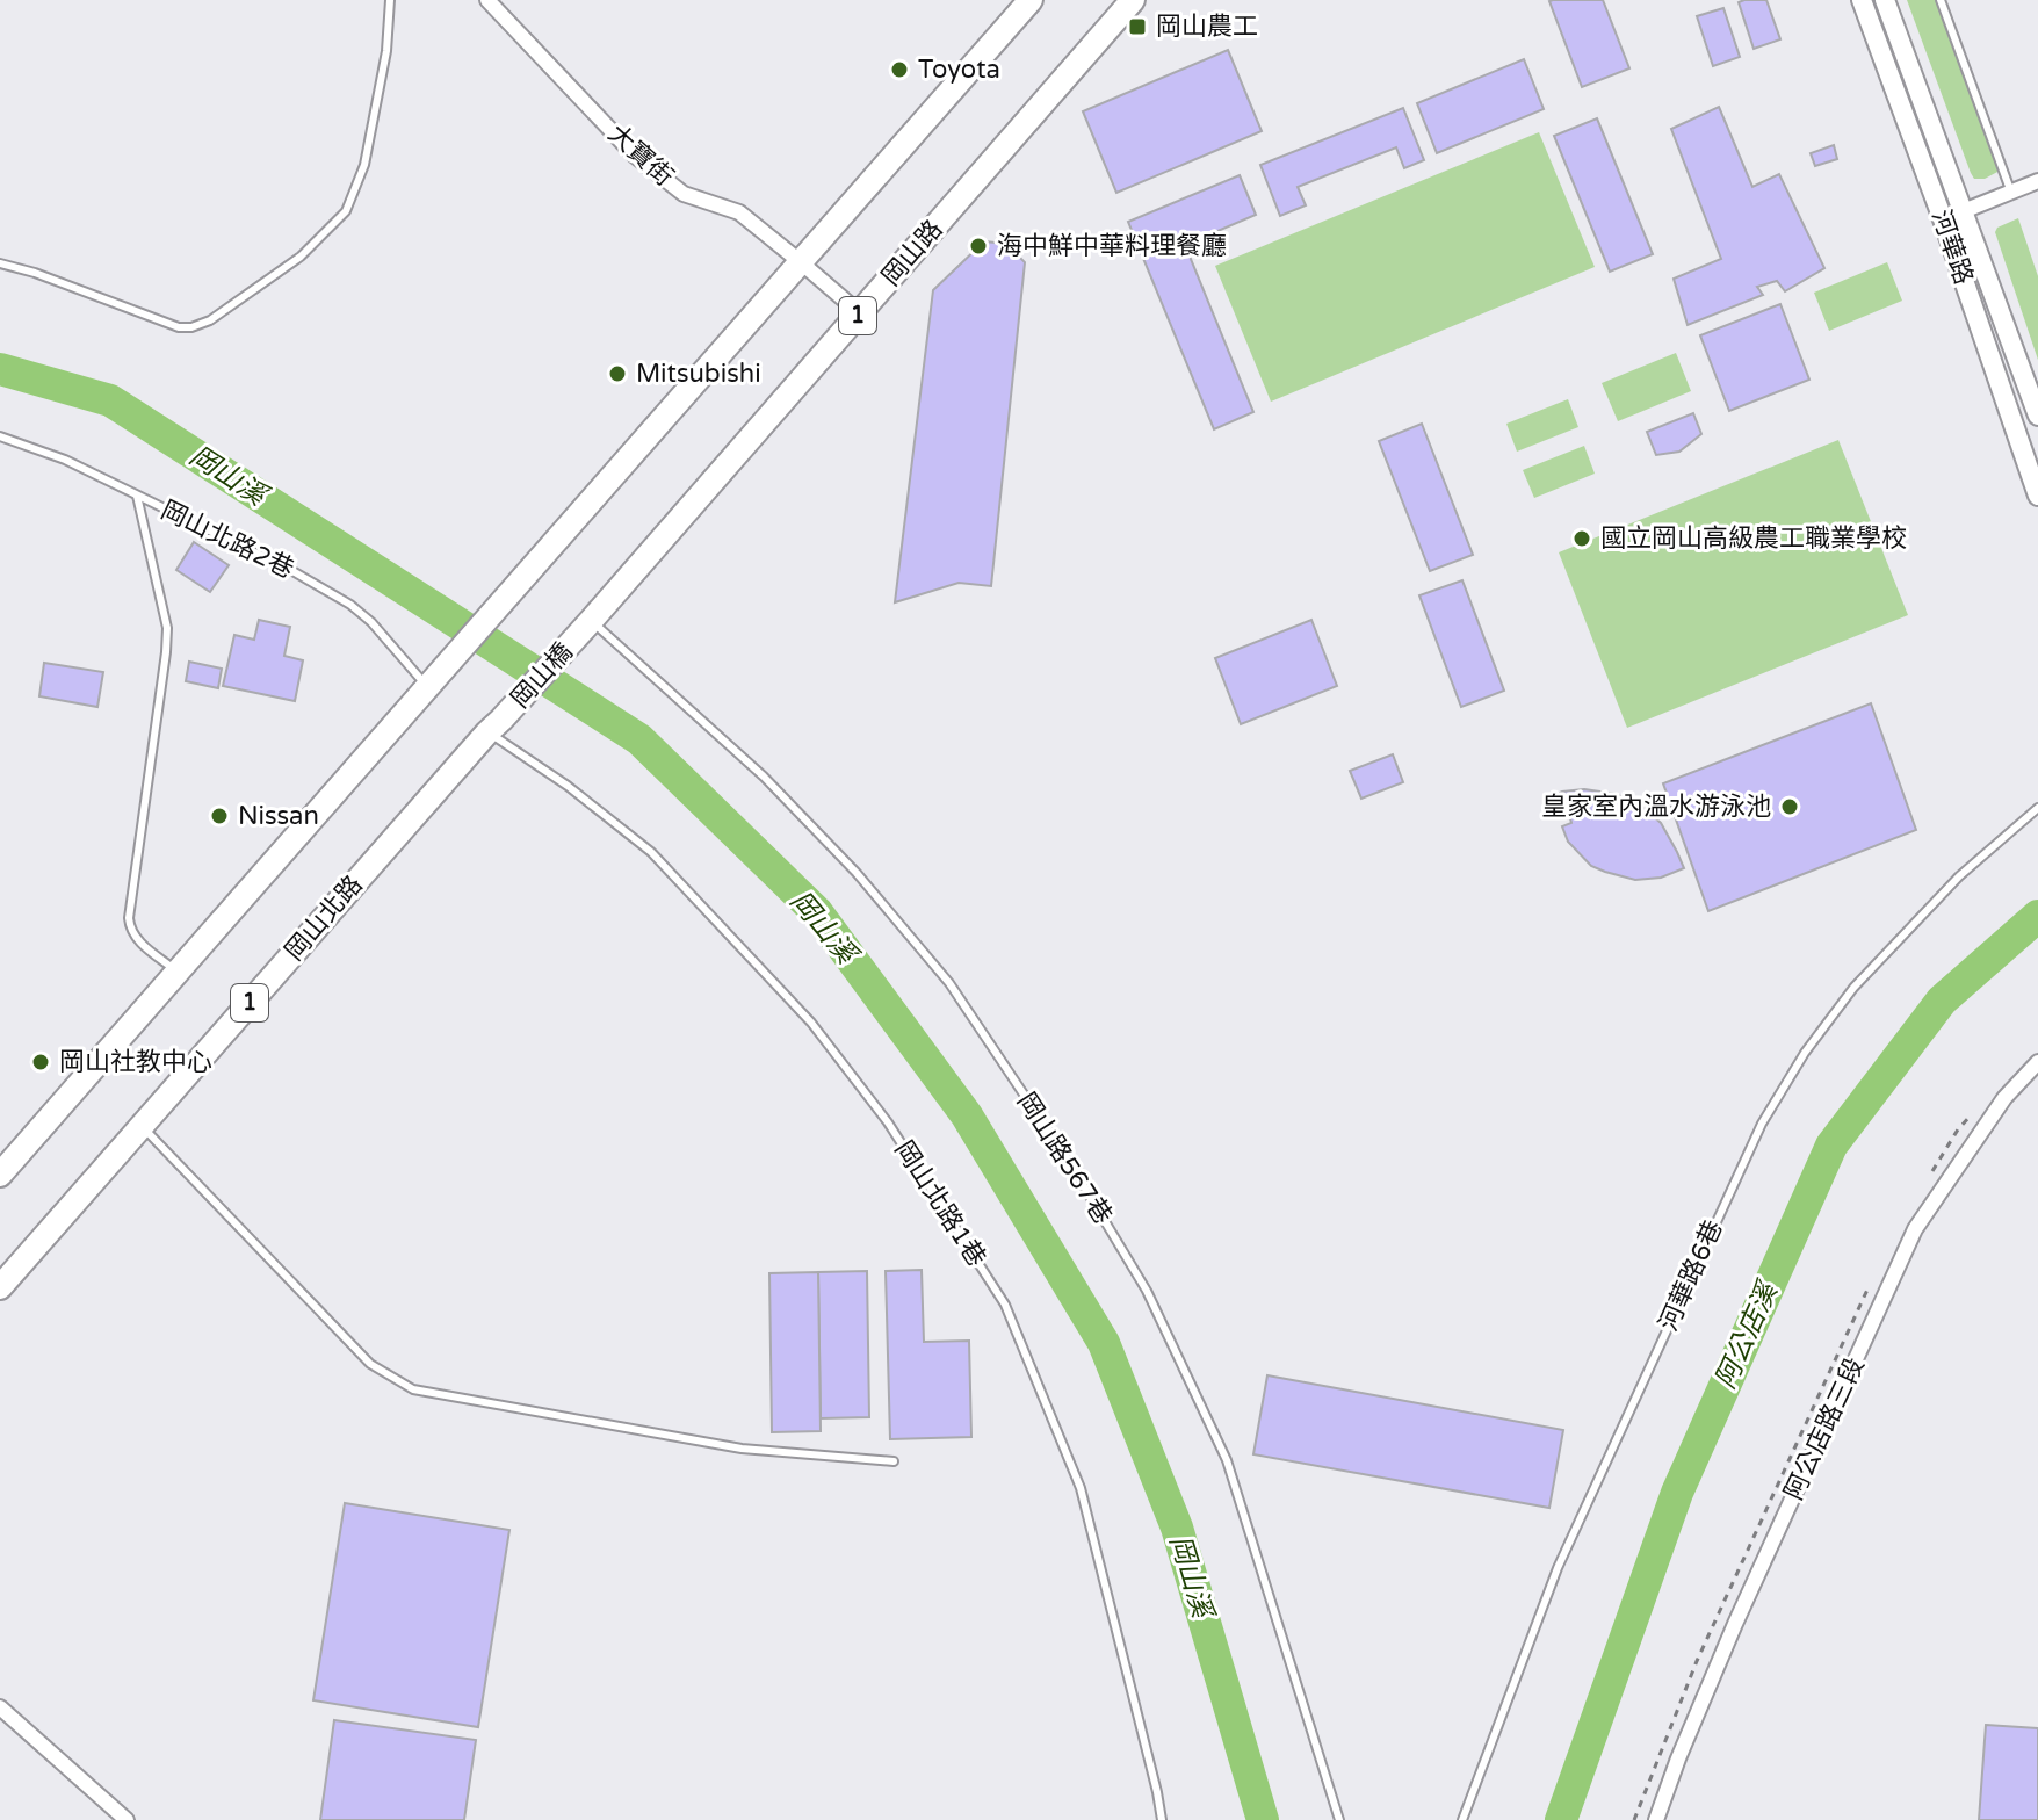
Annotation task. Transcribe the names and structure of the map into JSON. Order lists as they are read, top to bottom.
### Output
{
  "streets": {
    "main road": [
      "岡山路",
      "1",
      "岡山橋",
      "岡山北路"
    ],
    "street": ["大寶街", "河華路", "阿公店路三段"],
    "lane": [
      "岡山北路2巷",
      "岡山路567巷",
      "岡山北路1巷",
      "河華路6巷"
    ]
  },
  "crossings": [
    ["大寶街", "岡山路"],
    ["岡山路", "岡山橋"],
    ["岡山路", "岡山路567巷"],
    ["岡山橋", "岡山北路"],
    ["岡山橋", "岡山路567巷"],
    ["岡山橋", "岡山北路1巷"],
    ["岡山北路", "岡山北路1巷"]
  ],
  "water": ["岡山溪", "阿公店溪"],
  "places": {
    "transit": ["岡山農工"],
    "other": [
      "Toyota",
      "海中鮮中華料理餐廳",
      "Mitsubishi",
      "國立岡山高級農工職業學校",
      "皇家室內溫水游泳池",
      "Nissan",
      "岡山社教中心"
    ]
  }
}
